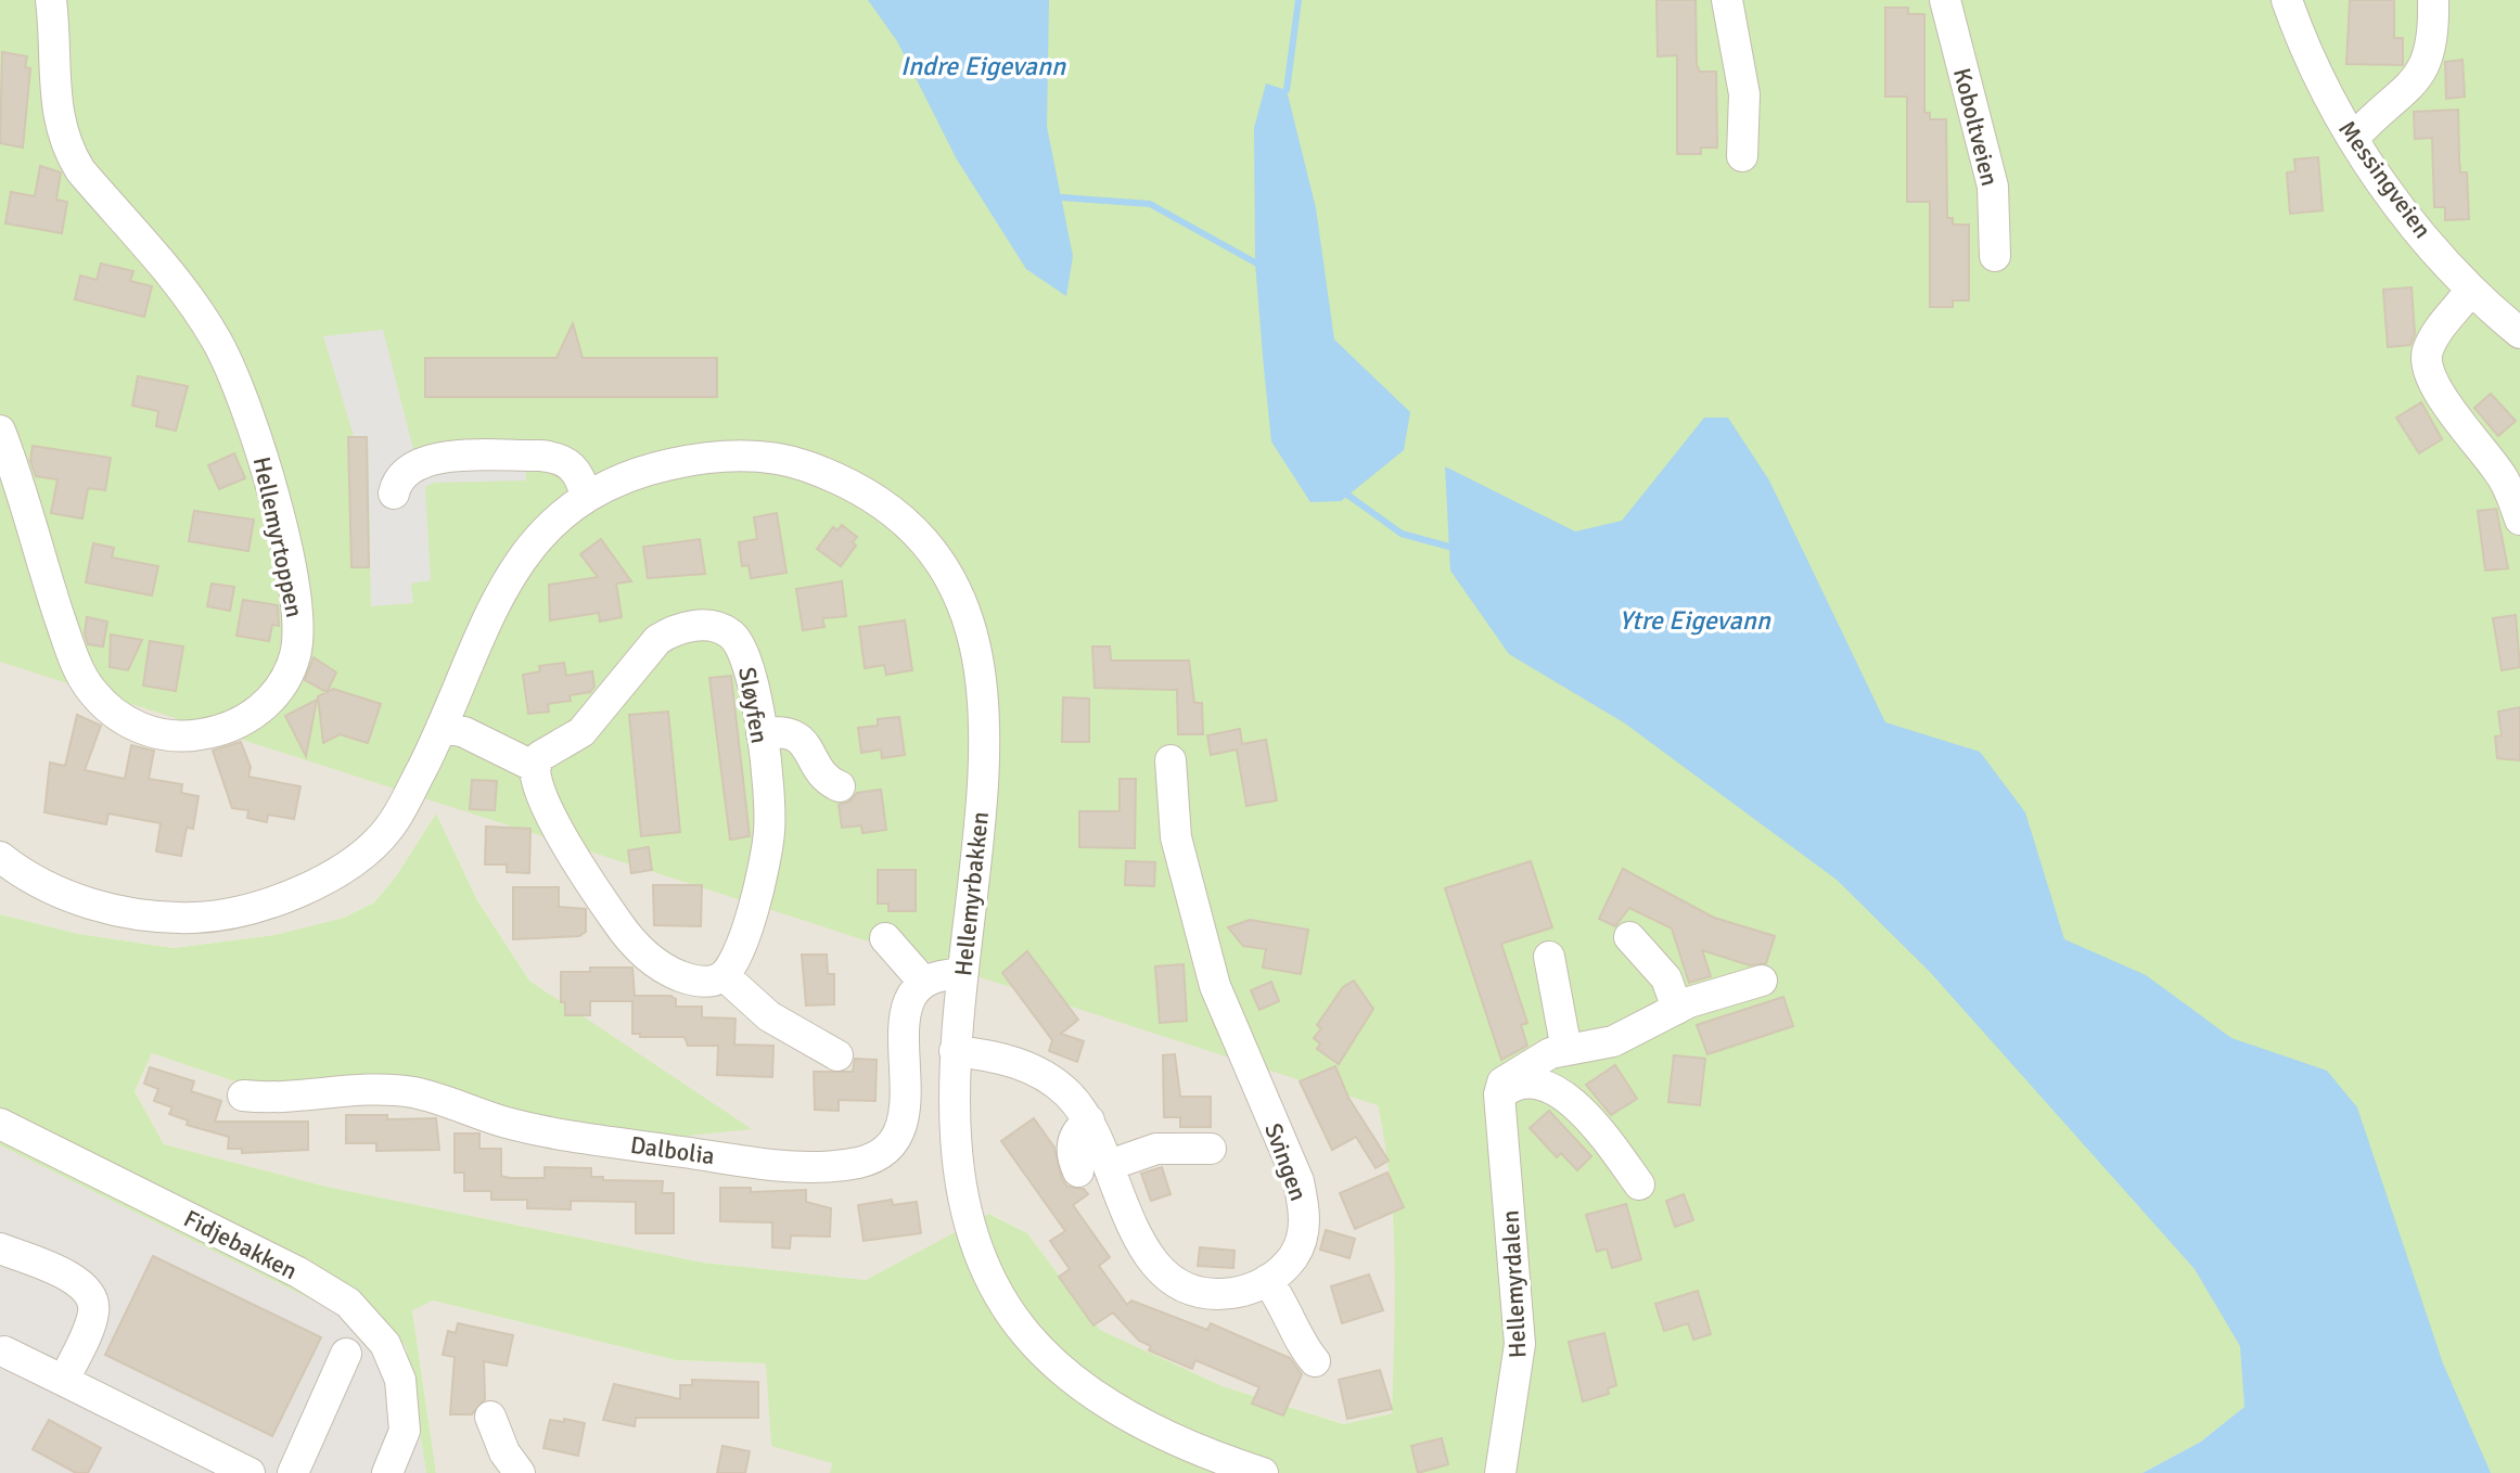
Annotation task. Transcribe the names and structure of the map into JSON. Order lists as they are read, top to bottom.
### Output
{
  "streets": {
    "street": [
      "Koboltveien",
      "Messingveien",
      "Hellemyrtoppen",
      "Sløyfen",
      "Hellemyrbakken",
      "Dalbolia",
      "Svingen",
      "Fidjebakken",
      "Hellemyrdalen"
    ]
  },
  "crossings": [
    ["Hellemyrbakken", "Svingen"]
  ],
  "water": ["Indre Eigevann", "Ytre Eigevann"]
}
